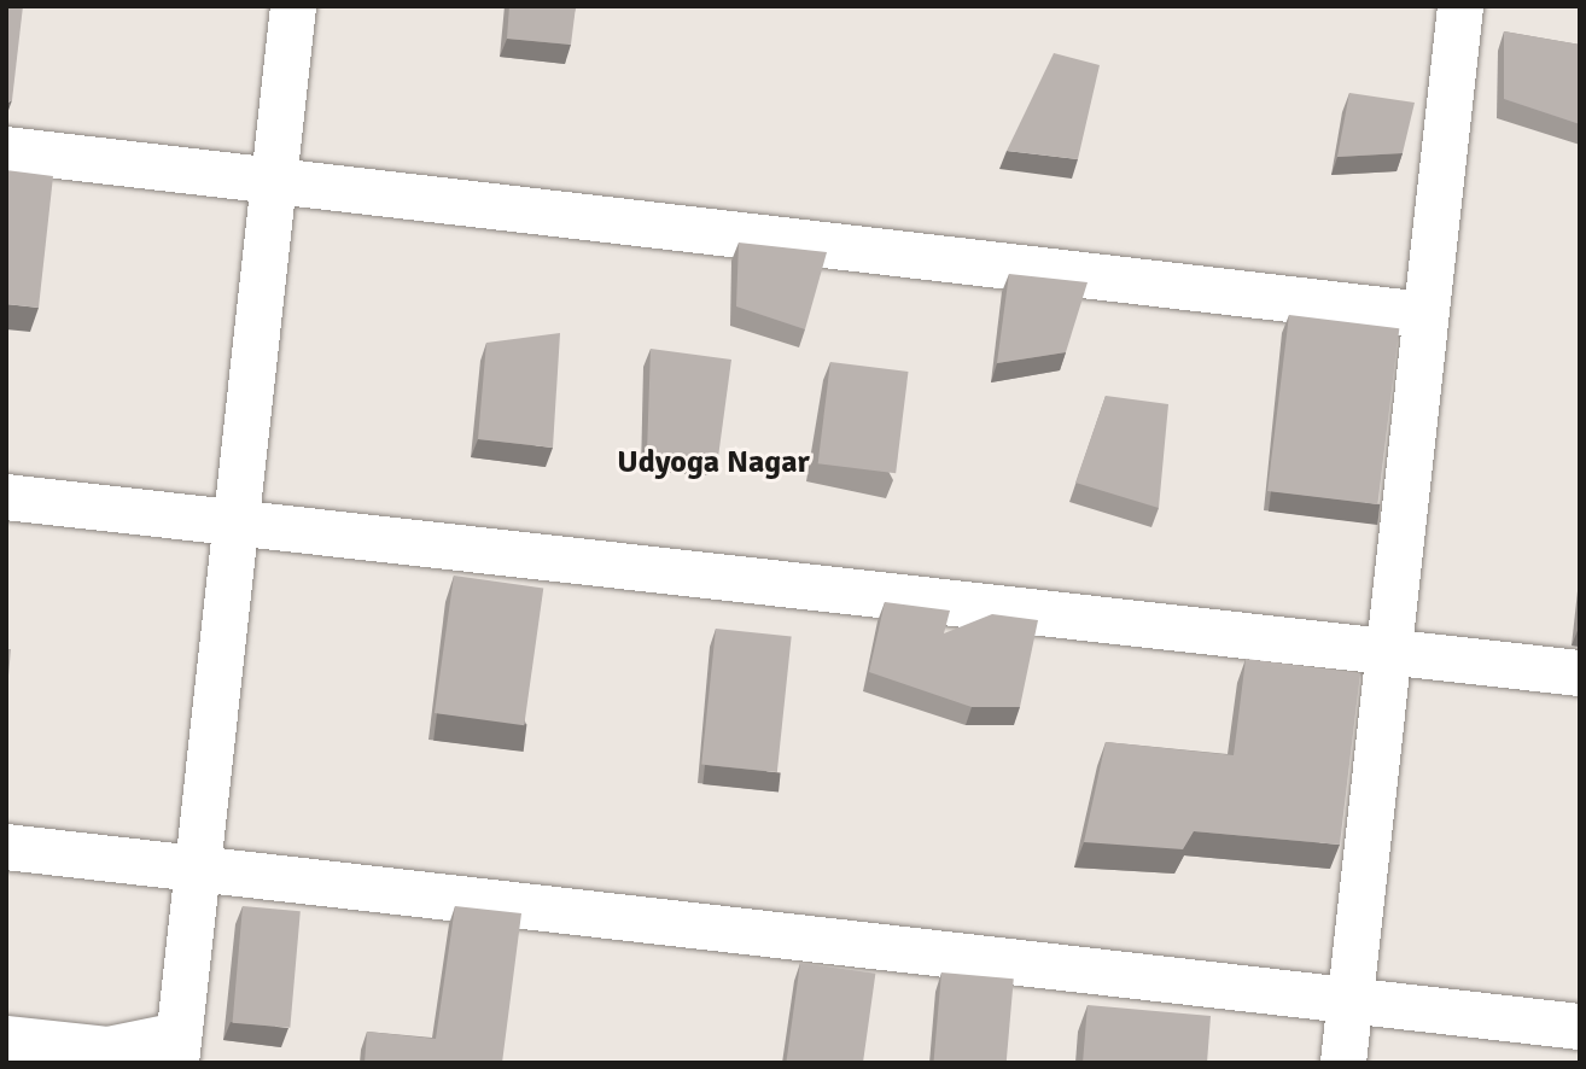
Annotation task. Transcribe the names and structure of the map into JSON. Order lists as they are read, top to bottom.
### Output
{
  "districts": ["Udyoga Nagar"]
}
